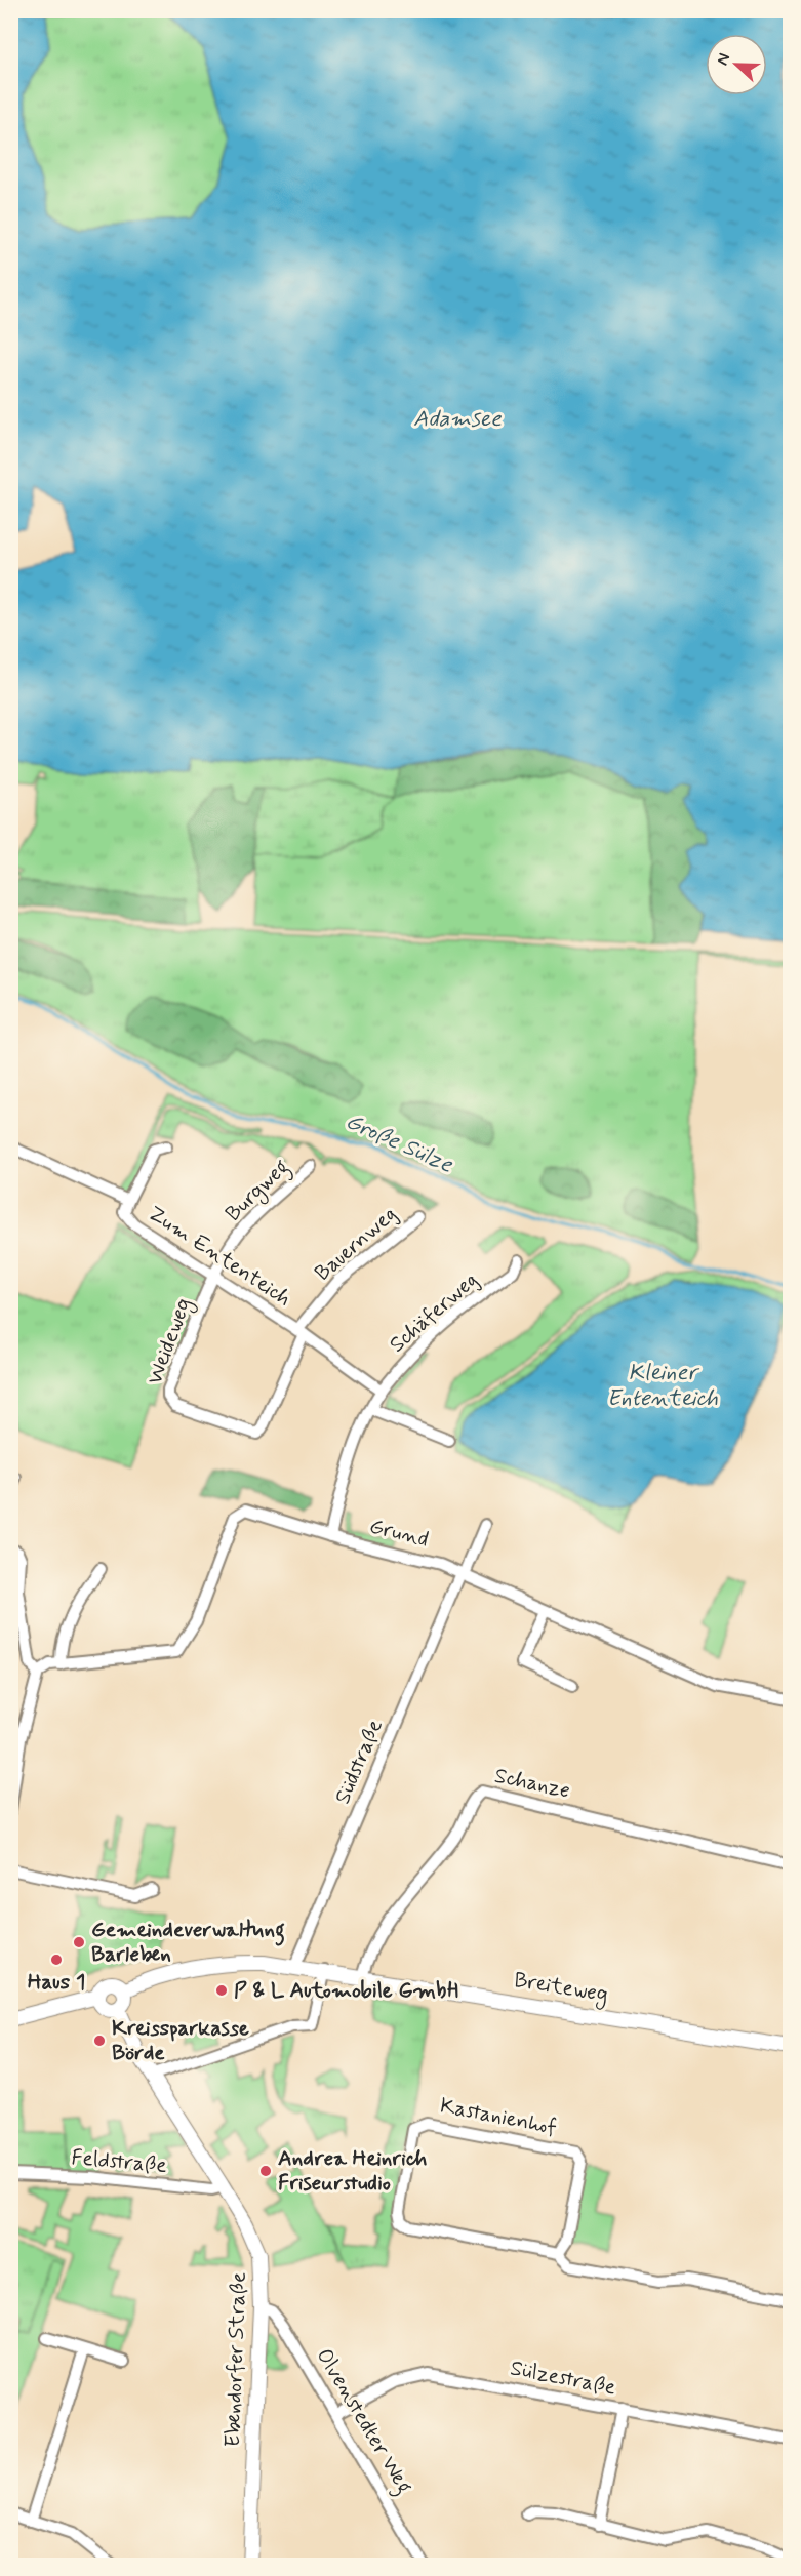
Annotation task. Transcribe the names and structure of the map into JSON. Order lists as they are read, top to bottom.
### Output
{
  "streets": {
    "street": [
      "Burgweg",
      "Bauernweg",
      "Zum Ententeich",
      "Schäferweg",
      "Weideweg",
      "Grund",
      "Südstraße",
      "Schanze",
      "Breiteweg",
      "Kastanienhof",
      "Feldstraße",
      "Ebendorfer Straße",
      "Sülzestraße",
      "Olvenstedter Weg"
    ]
  },
  "crossings": [
    ["Burgweg", "Zum Ententeich"],
    ["Burgweg", "Weideweg"],
    ["Bauernweg", "Zum Ententeich"],
    ["Bauernweg", "Weideweg"],
    ["Zum Ententeich", "Schäferweg"],
    ["Zum Ententeich", "Weideweg"],
    ["Schäferweg", "Grund"],
    ["Grund", "Südstraße"],
    ["Südstraße", "Breiteweg"],
    ["Schanze", "Breiteweg"],
    ["Breiteweg", "Ebendorfer Straße"],
    ["Feldstraße", "Ebendorfer Straße"],
    ["Ebendorfer Straße", "Olvenstedter Weg"],
    ["Sülzestraße", "Olvenstedter Weg"]
  ],
  "water": ["Adamsee", "Große Sülze", "Kleiner Ententeich"],
  "places": [
    "Gemeindeverwaltung Barleben",
    "Haus 1",
    "P & L Automobile GmbH",
    "Kreissparkasse Börde",
    "Andrea Heinrich Friseurstudio"
  ],
  "north": "left"
}
